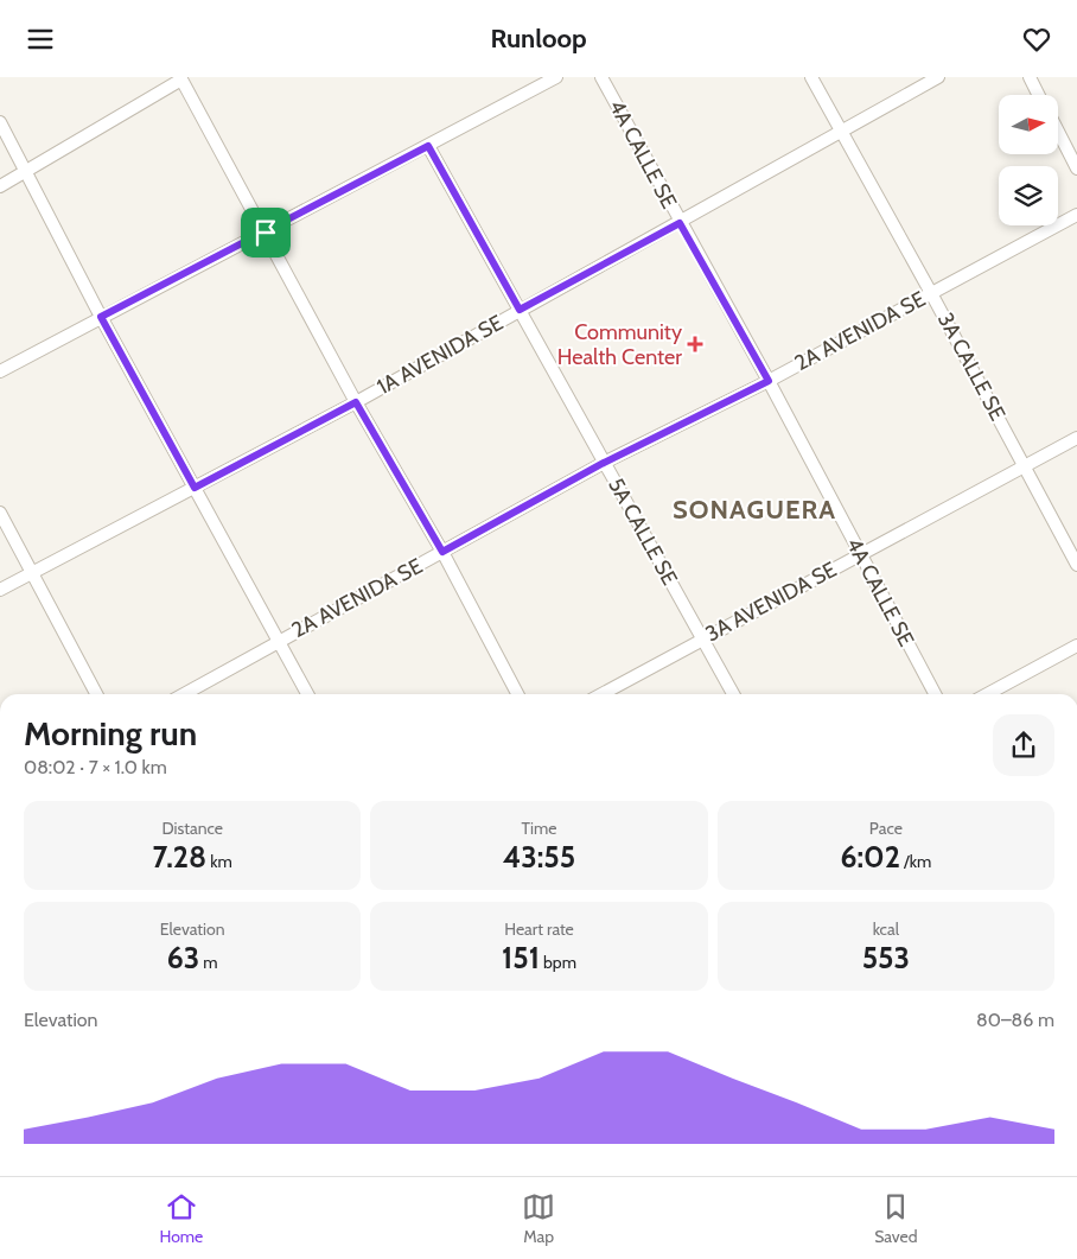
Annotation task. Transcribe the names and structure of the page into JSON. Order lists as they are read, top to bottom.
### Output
{
  "streets": {
    "street": [
      "4A CALLE SE",
      "2A AVENIDA SE",
      "1A AVENIDA SE",
      "3A CALLE SE",
      "5A CALLE SE",
      "3A AVENIDA SE"
    ]
  },
  "crossings": [
    ["4A CALLE SE", "2A AVENIDA SE"],
    ["4A CALLE SE", "1A AVENIDA SE"],
    ["4A CALLE SE", "3A AVENIDA SE"],
    ["2A AVENIDA SE", "3A CALLE SE"],
    ["2A AVENIDA SE", "5A CALLE SE"],
    ["1A AVENIDA SE", "3A CALLE SE"],
    ["1A AVENIDA SE", "5A CALLE SE"],
    ["3A CALLE SE", "3A AVENIDA SE"],
    ["5A CALLE SE", "3A AVENIDA SE"]
  ],
  "districts": ["SONAGUERA"],
  "places": {
    "health": ["Community Health Center"]
  },
  "north": "right",
  "page": {
    "header": "Runloop",
    "heading": ["Morning run", "08:02 · 7 × 1.0 km"],
    "stats": [
      ["Distance", "7.28 km"],
      ["Time", "43:55"],
      ["Pace", "6:02 /km"],
      ["Elevation", "63 m"],
      ["Heart rate", "151 bpm"],
      ["kcal", "553"]
    ],
    "chart": ["Elevation", "80–86 m"],
    "tabs": ["Home", "Map", "Saved"]
  }
}
